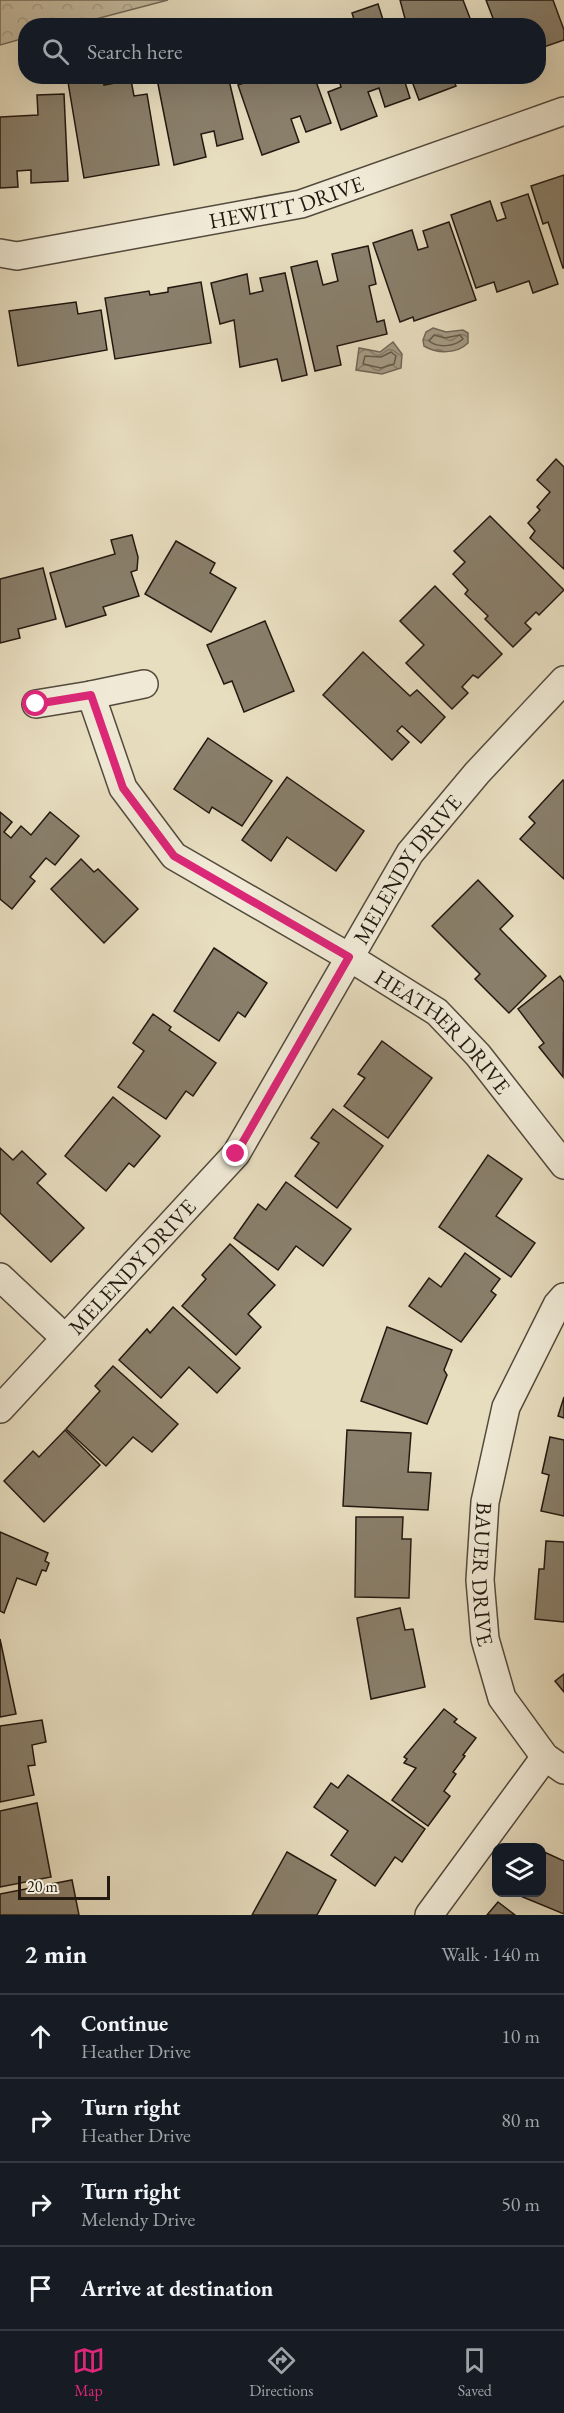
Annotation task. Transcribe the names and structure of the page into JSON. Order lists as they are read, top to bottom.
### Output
{
  "streets": {
    "street": [
      "HEWITT DRIVE",
      "MELENDY DRIVE",
      "HEATHER DRIVE",
      "BAUER DRIVE"
    ]
  },
  "crossings": [
    ["MELENDY DRIVE", "HEATHER DRIVE"]
  ],
  "scale_bar": "20 m",
  "page": {
    "search": "Search here",
    "scale": "20 m",
    "heading": ["2 min", "Walk · 140 m"],
    "list": [
      ["Continue", "Heather Drive", "10 m"],
      ["Turn right", "Heather Drive", "80 m"],
      ["Turn right", "Melendy Drive", "50 m"],
      "Arrive at destination"
    ],
    "nav": ["Map", "Directions", "Saved"]
  }
}
